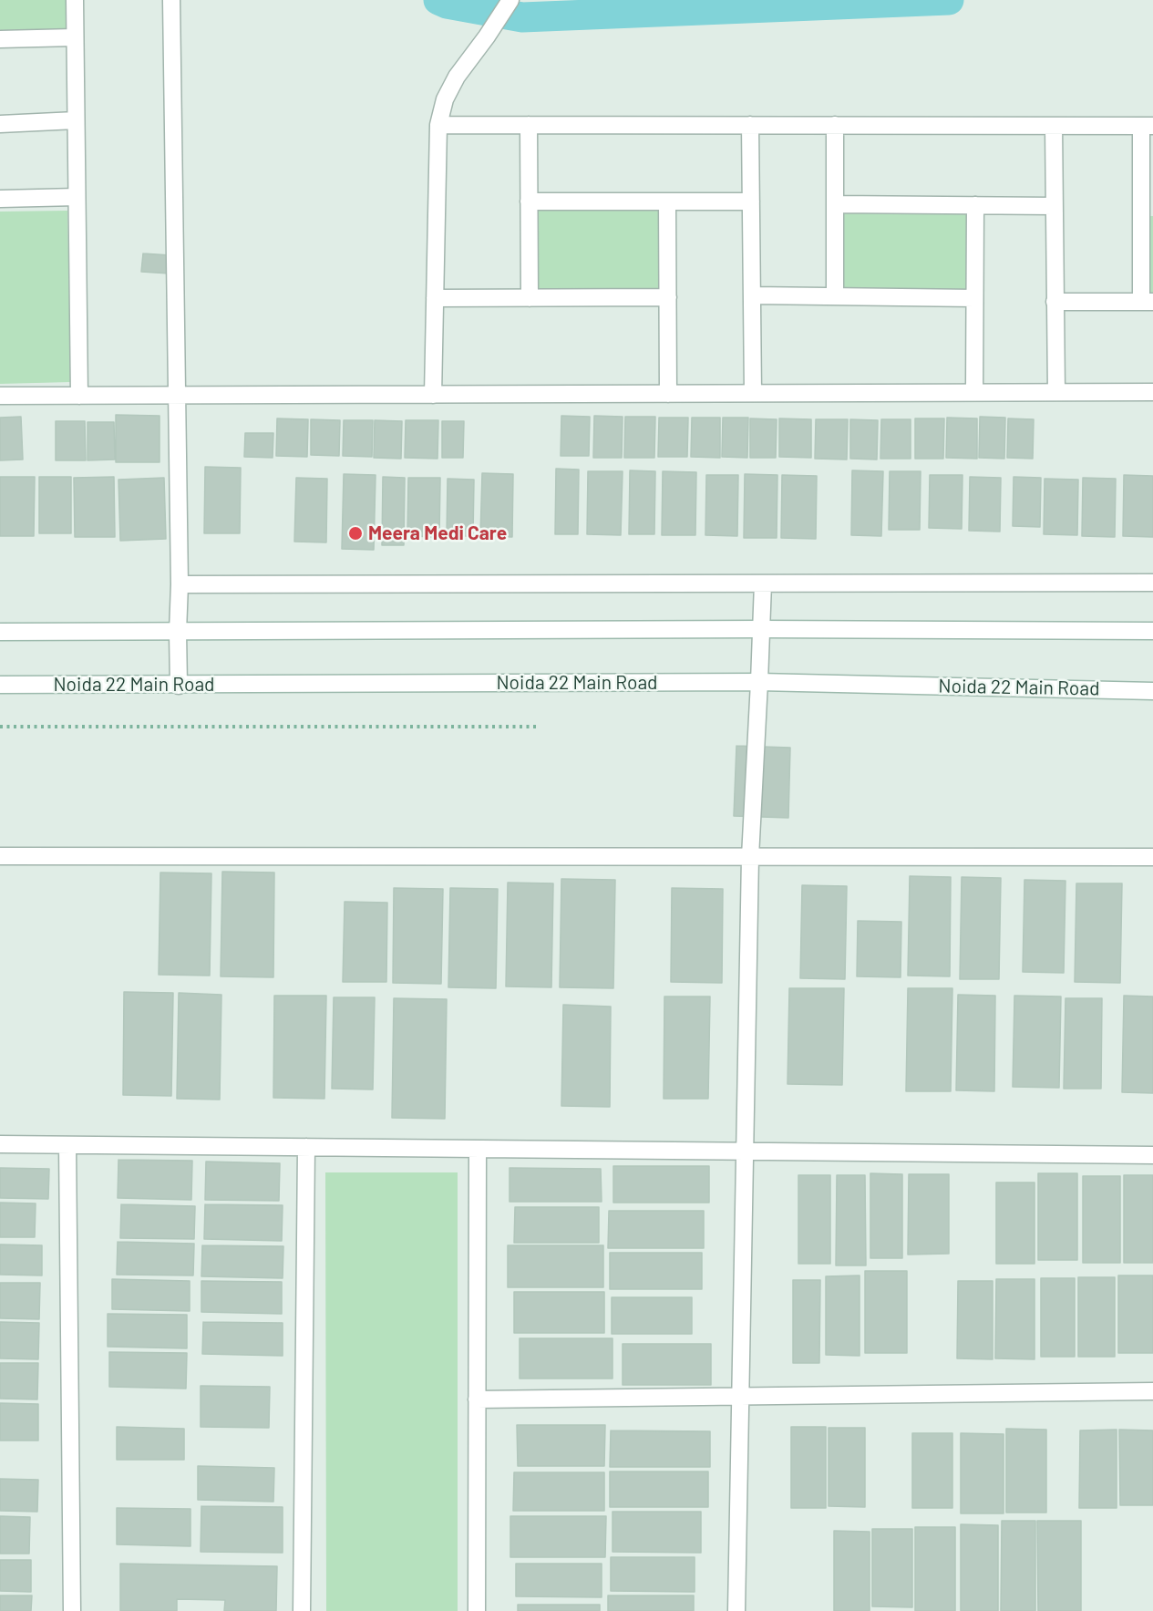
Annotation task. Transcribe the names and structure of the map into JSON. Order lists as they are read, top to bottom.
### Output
{
  "streets": {
    "street": ["Noida 22 Main Road"]
  },
  "places": ["Meera Medi Care"]
}
